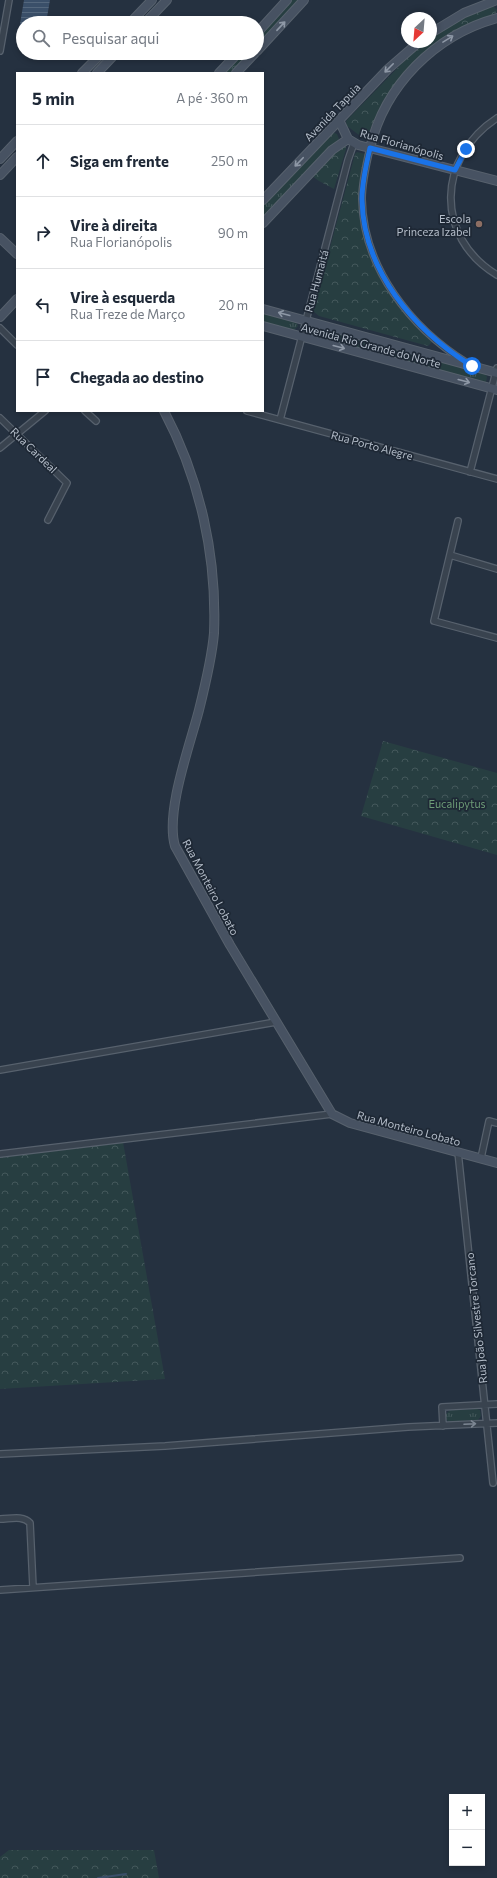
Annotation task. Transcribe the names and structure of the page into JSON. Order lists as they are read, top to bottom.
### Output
{
  "streets": {
    "street": [
      "Avenida Tapuia",
      "Rua Florianópolis",
      "Rua Humaitá",
      "Avenida Rio Grande do Norte",
      "Rua Porto Alegre",
      "Rua Cardeal",
      "Rua Monteiro Lobato",
      "Rua João Silvestre Torcano"
    ]
  },
  "crossings": [
    ["Rua Florianópolis", "Rua Humaitá"],
    ["Rua Humaitá", "Avenida Rio Grande do Norte"],
    ["Rua Humaitá", "Rua Porto Alegre"],
    ["Rua Monteiro Lobato", "Rua João Silvestre Torcano"]
  ],
  "parks": ["Eucalipytus"],
  "places": ["Escola Princeza Izabel"],
  "north": "bottom left",
  "page": {
    "search": "Pesquisar aqui",
    "heading": ["5 min", "A pé · 360 m"],
    "list": [
      ["Siga em frente", "250 m"],
      ["Vire à direita", "Rua Florianópolis", "90 m"],
      ["Vire à esquerda", "Rua Treze de Março", "20 m"],
      "Chegada ao destino"
    ],
    "map_buttons": ["+", "−"]
  }
}
